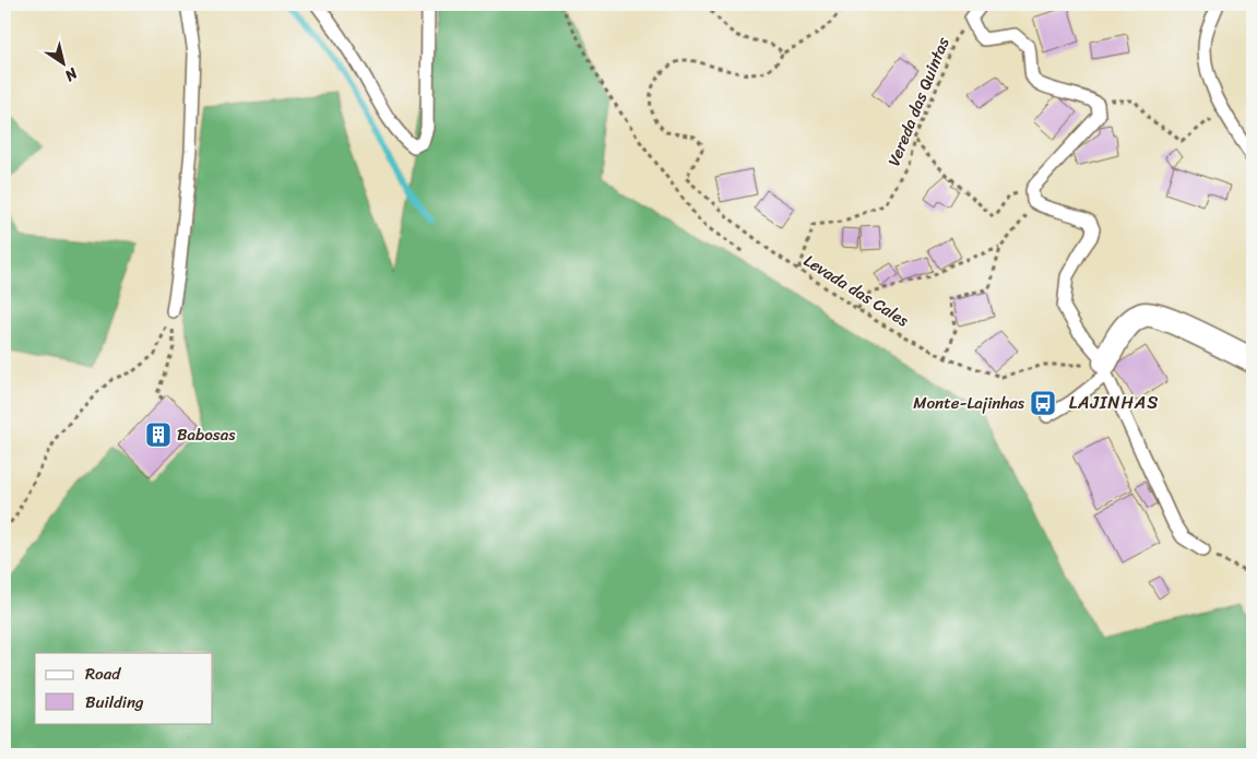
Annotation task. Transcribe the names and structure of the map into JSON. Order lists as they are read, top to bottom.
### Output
{
  "streets": {
    "path": ["Vereda das Quintas", "Levada das Cales"]
  },
  "crossings": [
    ["Vereda das Quintas", "Levada das Cales"]
  ],
  "districts": ["LAJINHAS"],
  "places": {
    "bus stop": ["Monte-Lajinhas"],
    "building": ["Babosas"]
  },
  "legend": ["Road", "Building"],
  "north": "bottom right"
}
